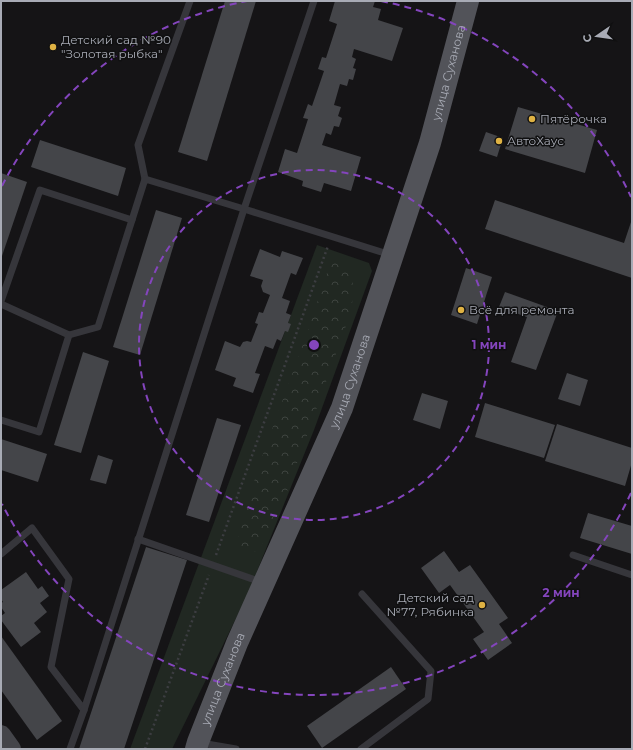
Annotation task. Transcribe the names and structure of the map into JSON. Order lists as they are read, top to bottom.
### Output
{
  "streets": {
    "main road": ["улица Суханова"]
  },
  "places": [
    "Детский сад №90 \"Золотая рыбка\"",
    "Пятёрочка",
    "АвтоХаус",
    "Всё для ремонта",
    "Детский сад №77, Рябинка"
  ],
  "north": "left",
  "rings": ["1 мин", "2 мин"]
}
